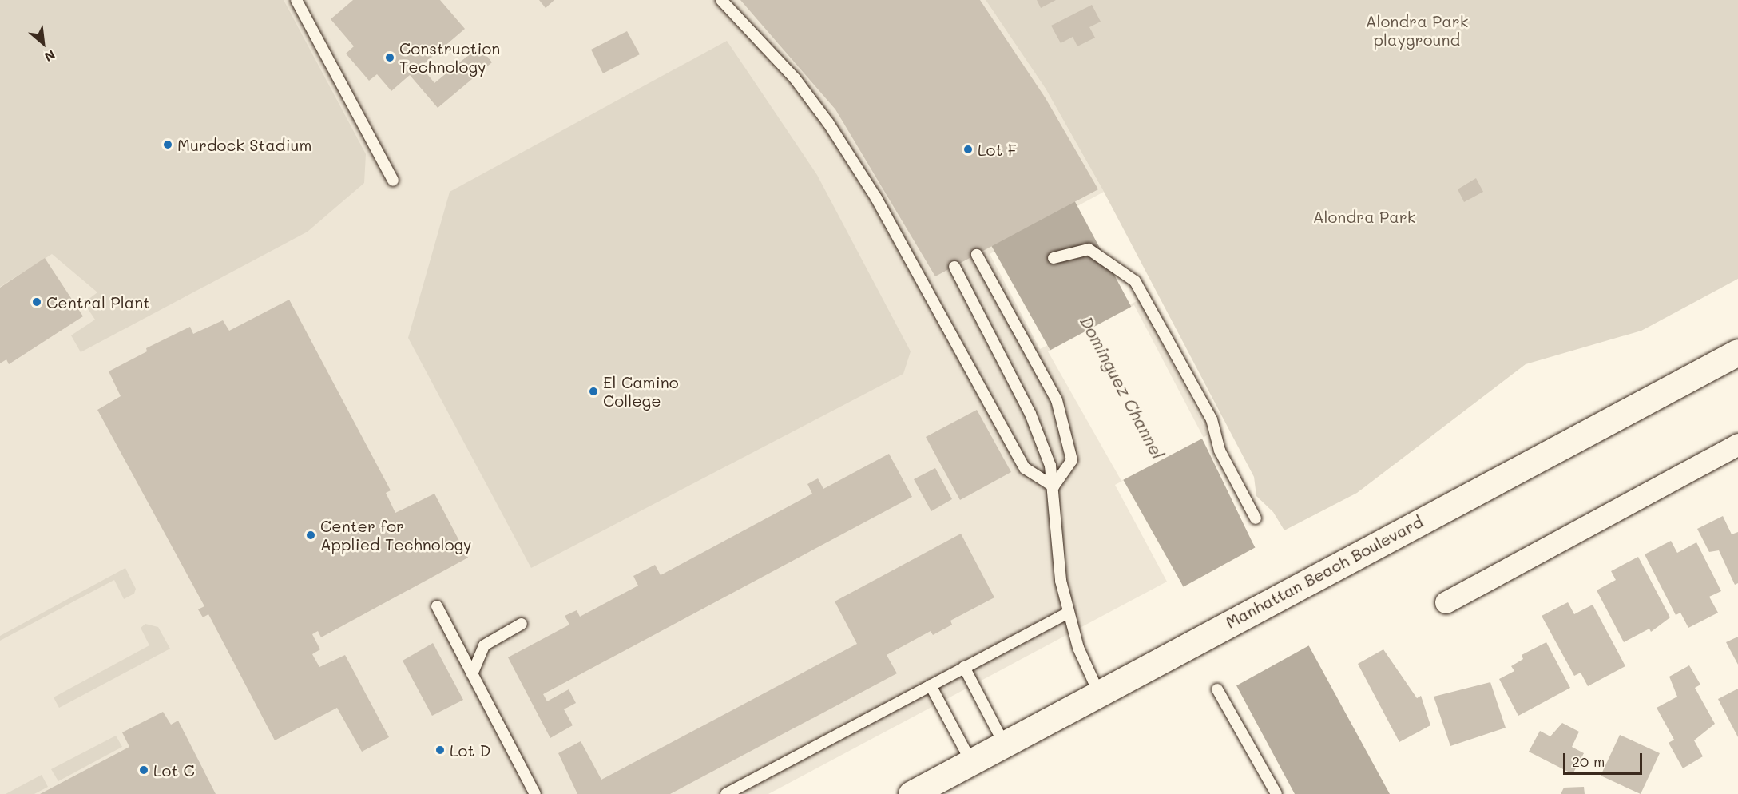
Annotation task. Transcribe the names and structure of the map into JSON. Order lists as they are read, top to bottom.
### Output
{
  "streets": {
    "main road": ["Manhattan Beach Boulevard"]
  },
  "water": ["Dominguez Channel"],
  "parks": ["Alondra Park playground", "Alondra Park"],
  "places": [
    "Construction Technology",
    "Murdock Stadium",
    "Lot F",
    "Central Plant",
    "El Camino College",
    "Center for Applied Technology",
    "Lot D",
    "Lot C"
  ],
  "scale_bar": "20 m",
  "north": "bottom right"
}
